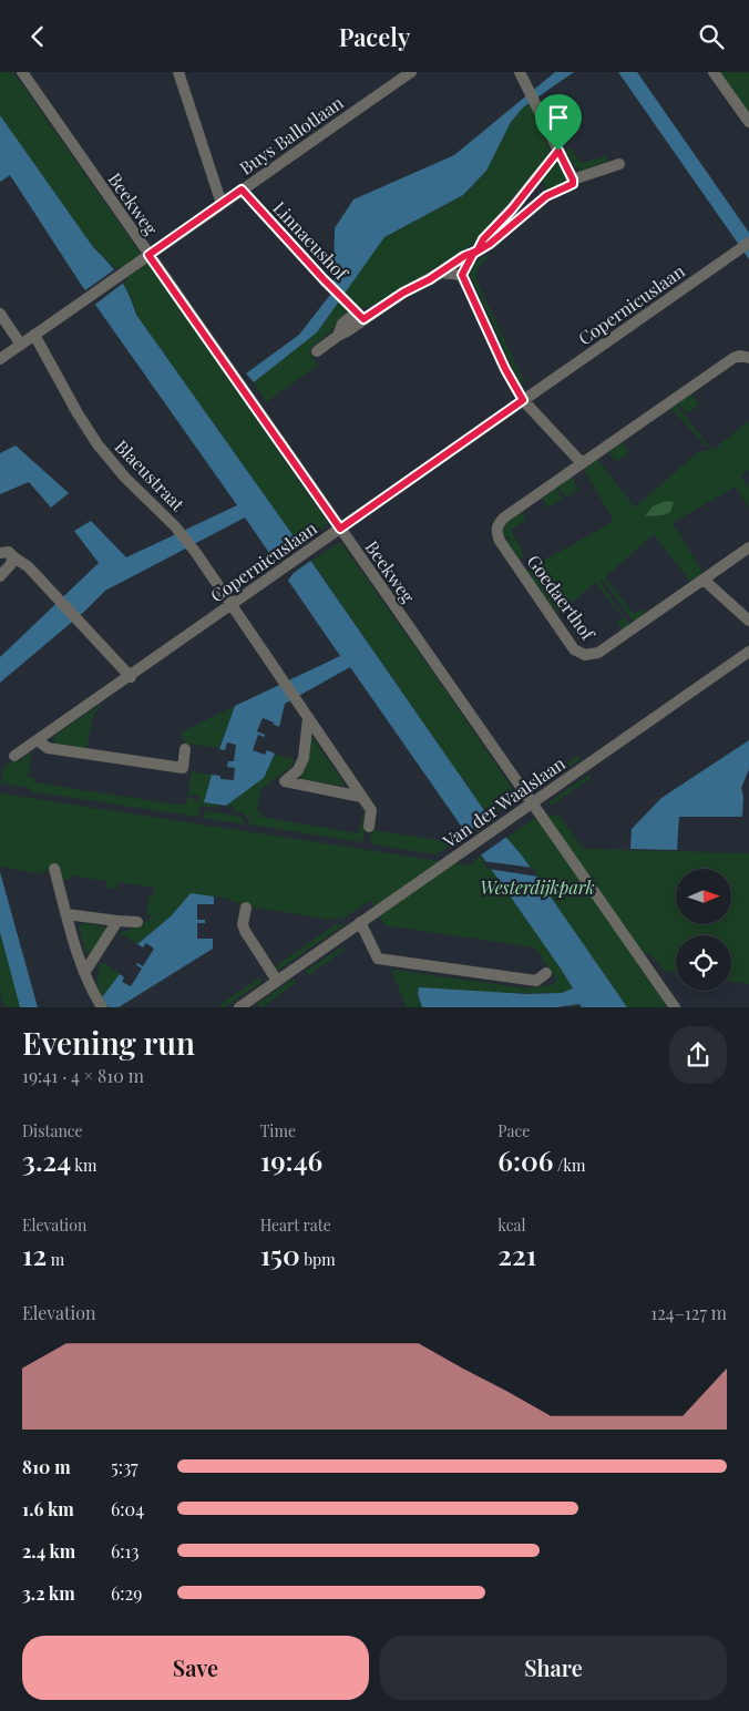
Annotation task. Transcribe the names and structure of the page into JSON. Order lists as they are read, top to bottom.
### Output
{
  "streets": {
    "street": [
      "Buys Ballotlaan",
      "Beekweg",
      "Linnaeushof",
      "Copernicuslaan",
      "Blaeustraat",
      "Goedaerthof",
      "Van der Waalslaan"
    ]
  },
  "crossings": [
    ["Buys Ballotlaan", "Beekweg"],
    ["Buys Ballotlaan", "Linnaeushof"],
    ["Buys Ballotlaan", "Blaeustraat"],
    ["Beekweg", "Copernicuslaan"],
    ["Beekweg", "Van der Waalslaan"],
    ["Copernicuslaan", "Blaeustraat"]
  ],
  "parks": ["Westerdijkpark"],
  "north": "right",
  "page": {
    "header": "Pacely",
    "heading": ["Evening run", "19:41 · 4 × 810 m"],
    "stats": [
      ["Distance", "3.24 km"],
      ["Time", "19:46"],
      ["Pace", "6:06 /km"],
      ["Elevation", "12 m"],
      ["Heart rate", "150 bpm"],
      ["kcal", "221"]
    ],
    "chart": ["Elevation", "124–127 m"],
    "list": [
      {
        "name": "810 m",
        "note": "5:37"
      },
      {
        "name": "1.6 km",
        "note": "6:04"
      },
      {
        "name": "2.4 km",
        "note": "6:13"
      },
      {
        "name": "3.2 km",
        "note": "6:29"
      }
    ],
    "buttons": ["Save", "Share"]
  }
}
